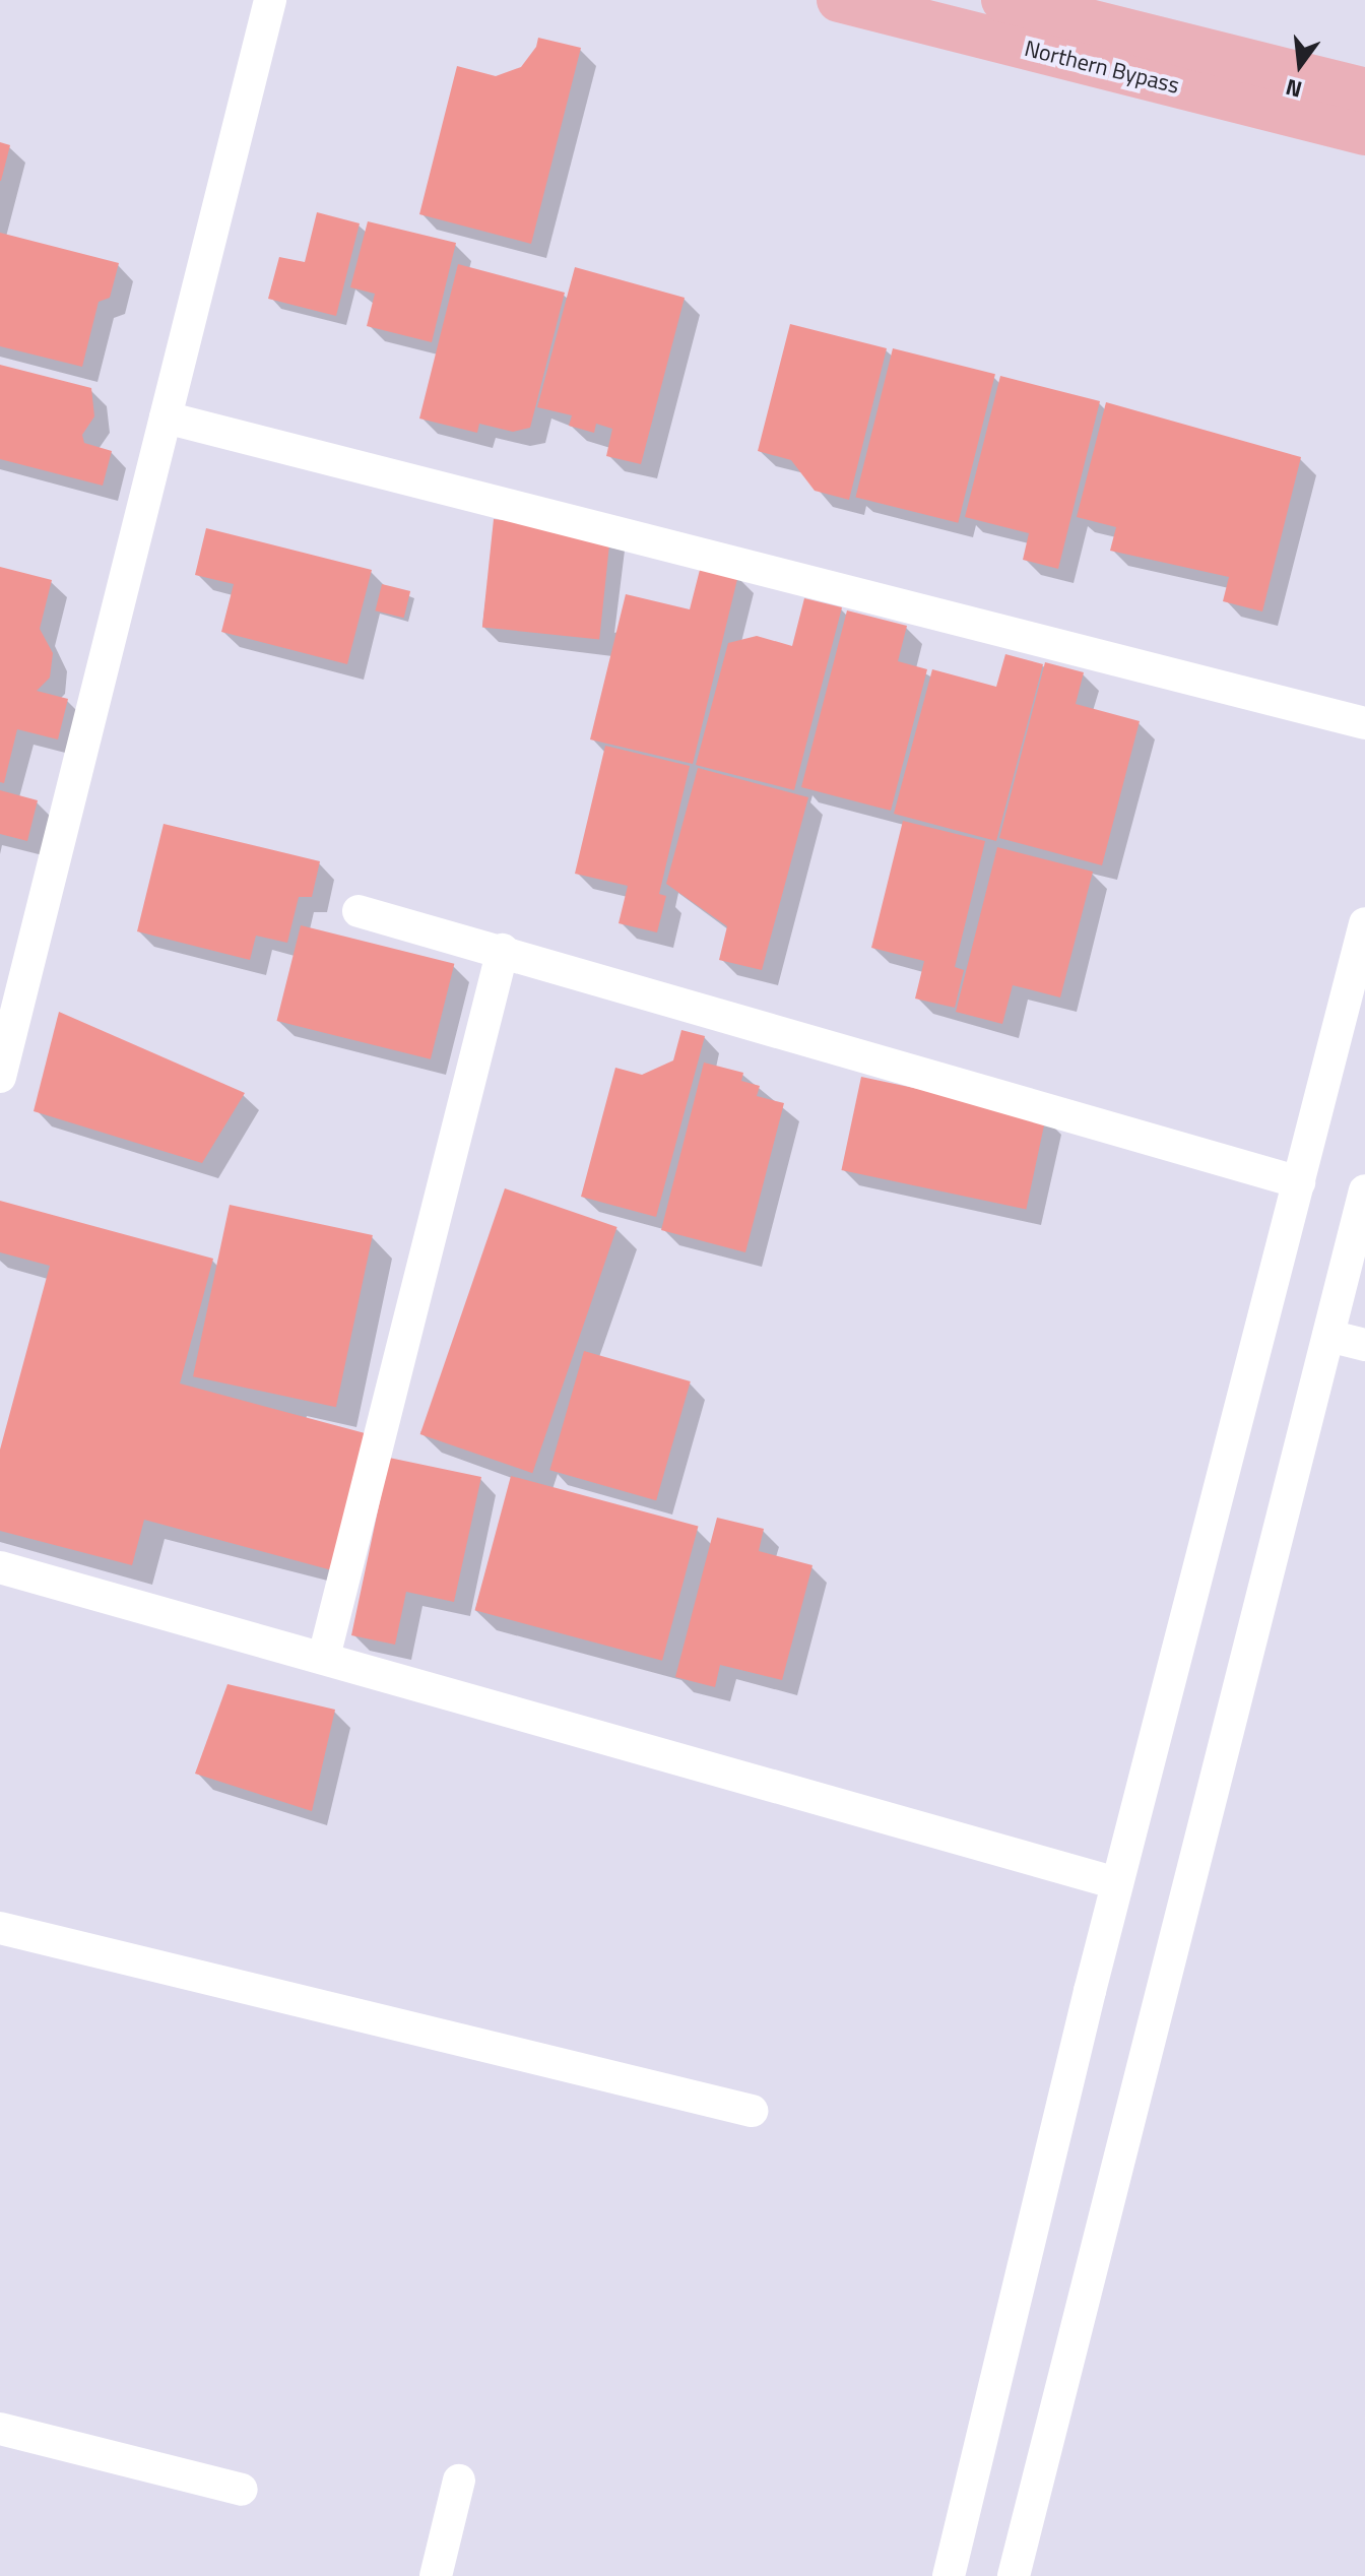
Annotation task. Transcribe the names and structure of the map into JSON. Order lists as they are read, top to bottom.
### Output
{
  "streets": {
    "main road": ["Northern Bypass"]
  },
  "north": "bottom"
}
